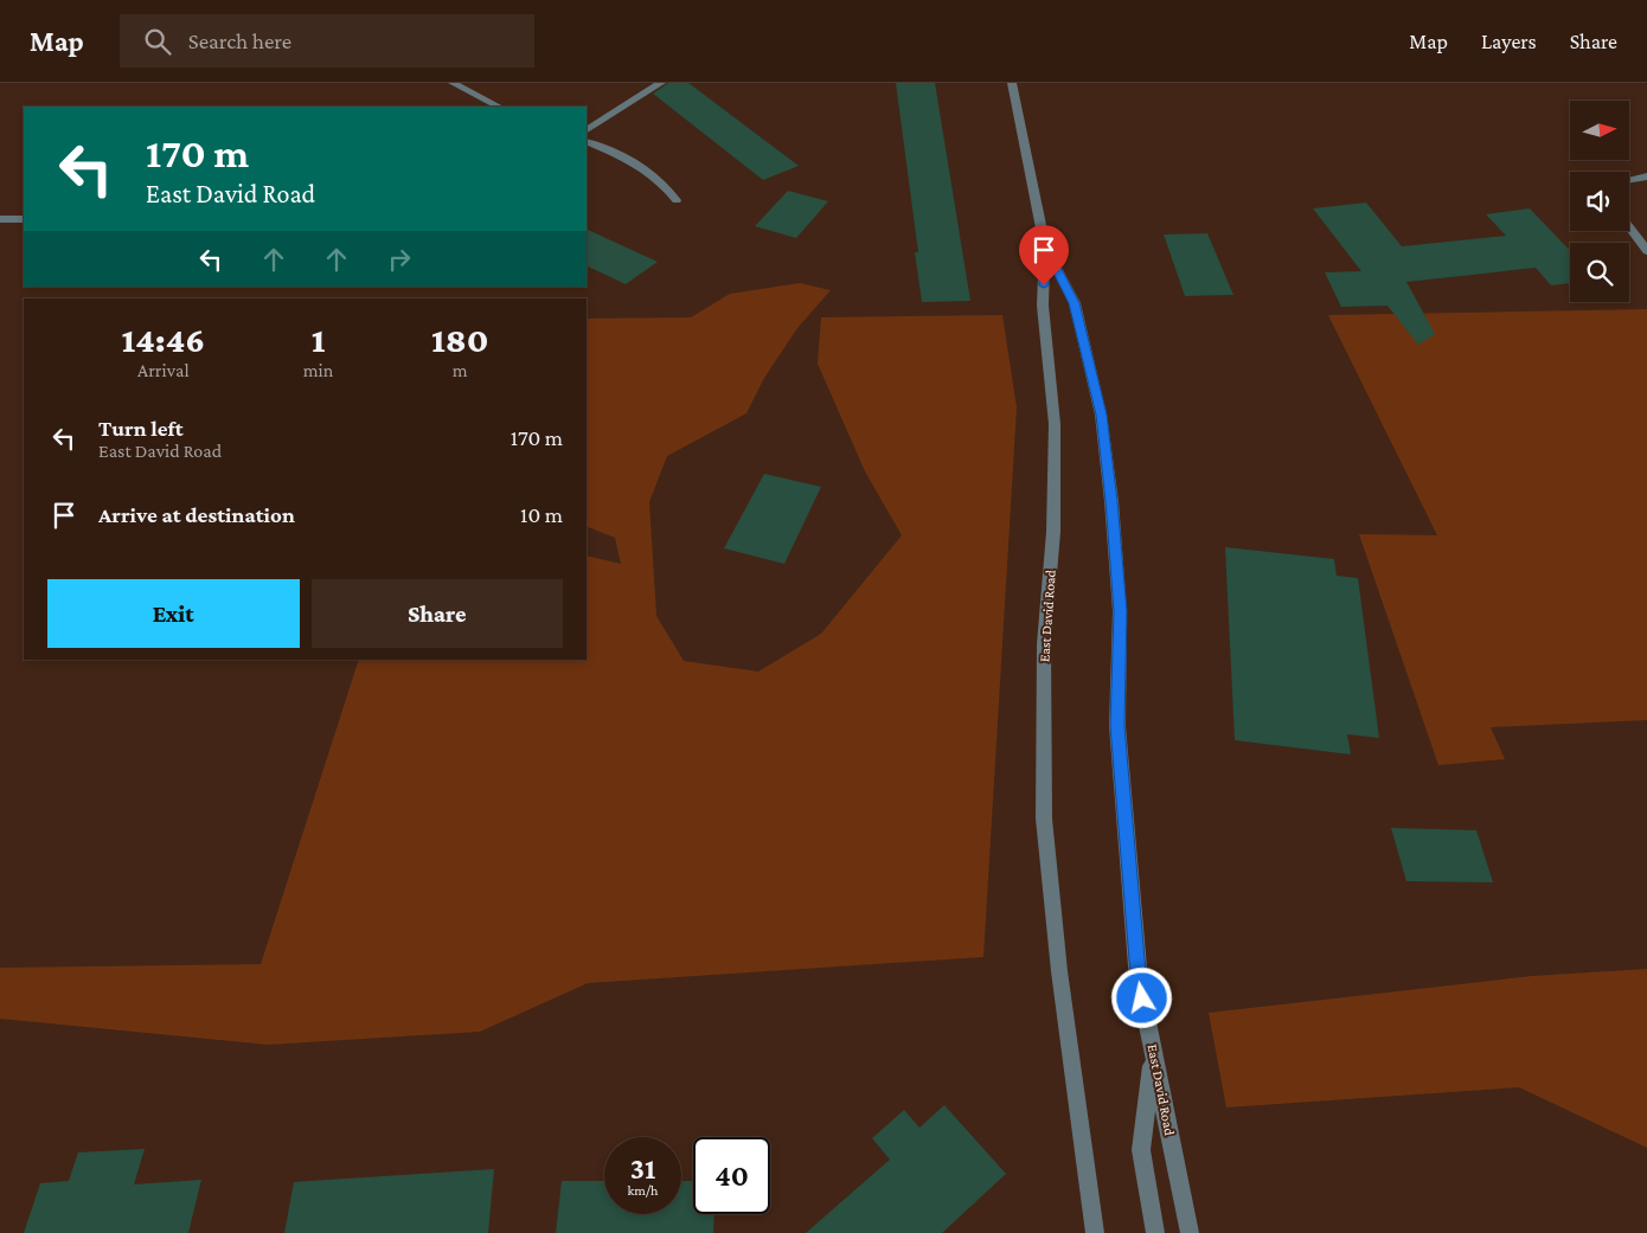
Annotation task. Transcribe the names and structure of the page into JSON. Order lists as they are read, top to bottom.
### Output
{
  "streets": {
    "street": ["East David Road"]
  },
  "north": "right",
  "page": {
    "header": "Map",
    "search": "Search here",
    "nav": ["Map", "Layers", "Share"],
    "turn": ["170 m", "East David Road"],
    "eta": [
      "14:46",
      "Arrival",
      "1",
      "min",
      "180",
      "m"
    ],
    "list": [
      {
        "name": "Turn left",
        "note": "East David Road",
        "value": "170 m"
      },
      {
        "name": "Arrive at destination",
        "value": "10 m"
      }
    ],
    "buttons": ["Exit", "Share"],
    "speed": "31 km/h",
    "limit": "40"
  }
}
